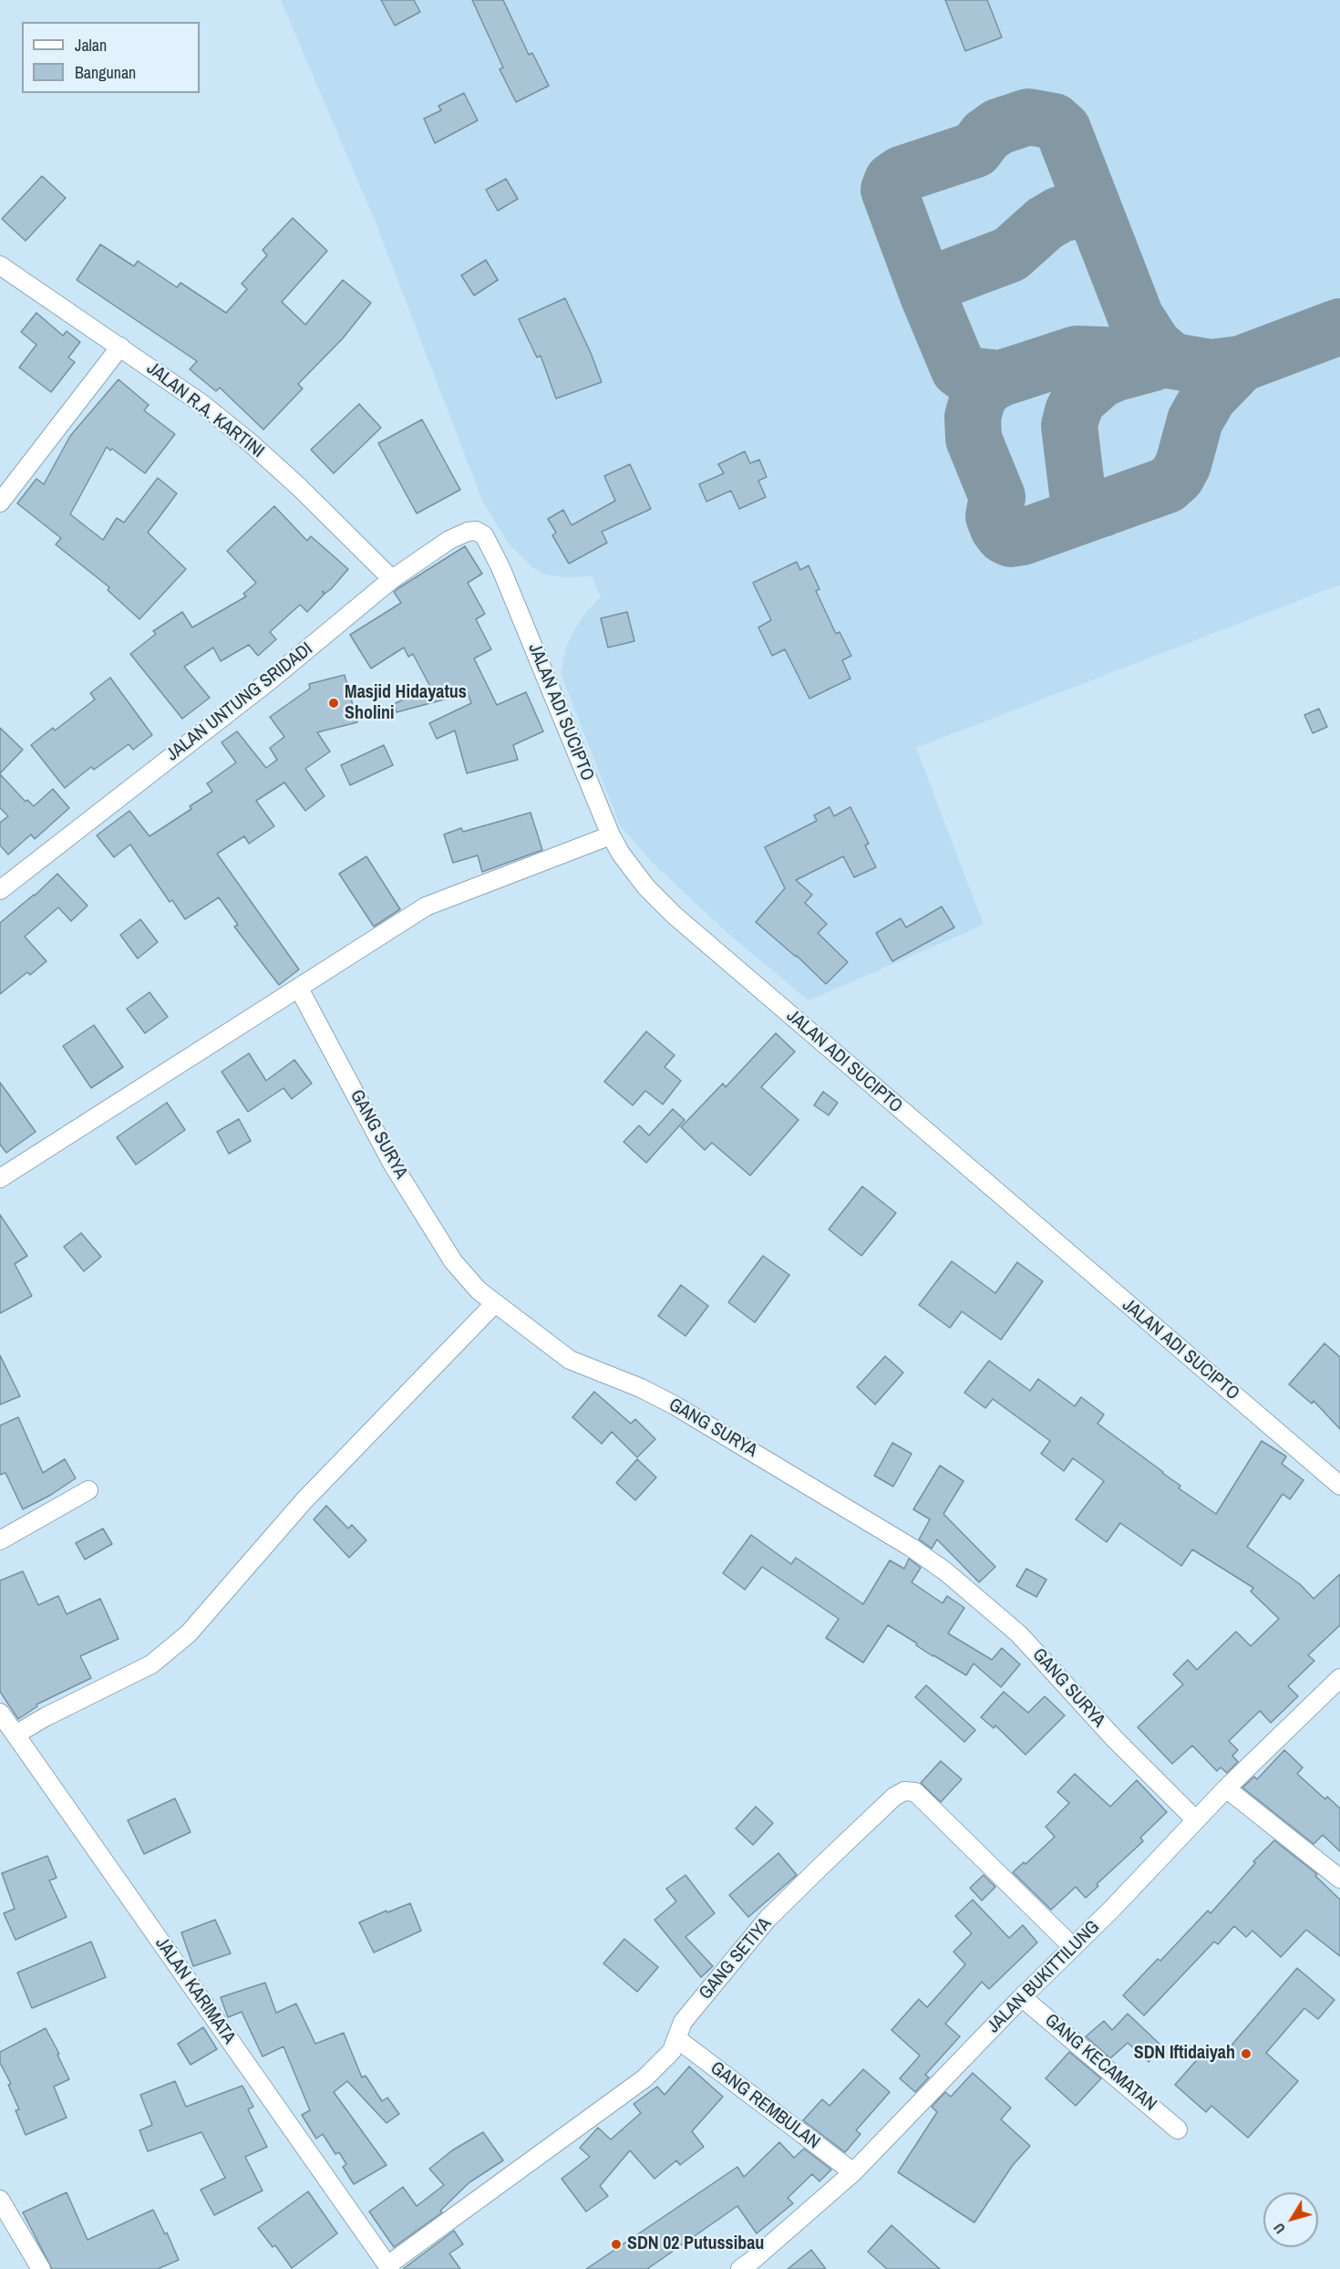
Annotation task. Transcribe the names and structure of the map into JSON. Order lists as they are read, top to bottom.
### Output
{
  "streets": {
    "street": [
      "JALAN R.A. KARTINI",
      "JALAN UNTUNG SRIDADI",
      "JALAN ADI SUCIPTO",
      "GANG SURYA",
      "GANG SETIYA",
      "JALAN BUKITTILUNG",
      "JALAN KARIMATA",
      "GANG KECAMATAN",
      "GANG REMBULAN"
    ]
  },
  "crossings": [
    ["JALAN R.A. KARTINI", "JALAN UNTUNG SRIDADI"],
    ["JALAN UNTUNG SRIDADI", "JALAN ADI SUCIPTO"],
    ["GANG SURYA", "JALAN BUKITTILUNG"],
    ["GANG SETIYA", "JALAN BUKITTILUNG"],
    ["GANG SETIYA", "JALAN KARIMATA"],
    ["GANG SETIYA", "GANG REMBULAN"],
    ["JALAN BUKITTILUNG", "GANG KECAMATAN"],
    ["JALAN BUKITTILUNG", "GANG REMBULAN"]
  ],
  "places": ["Masjid Hidayatus Sholini", "SDN Iftidaiyah", "SDN 02 Putussibau"],
  "legend": ["Jalan", "Bangunan"],
  "north": "bottom left"
}
